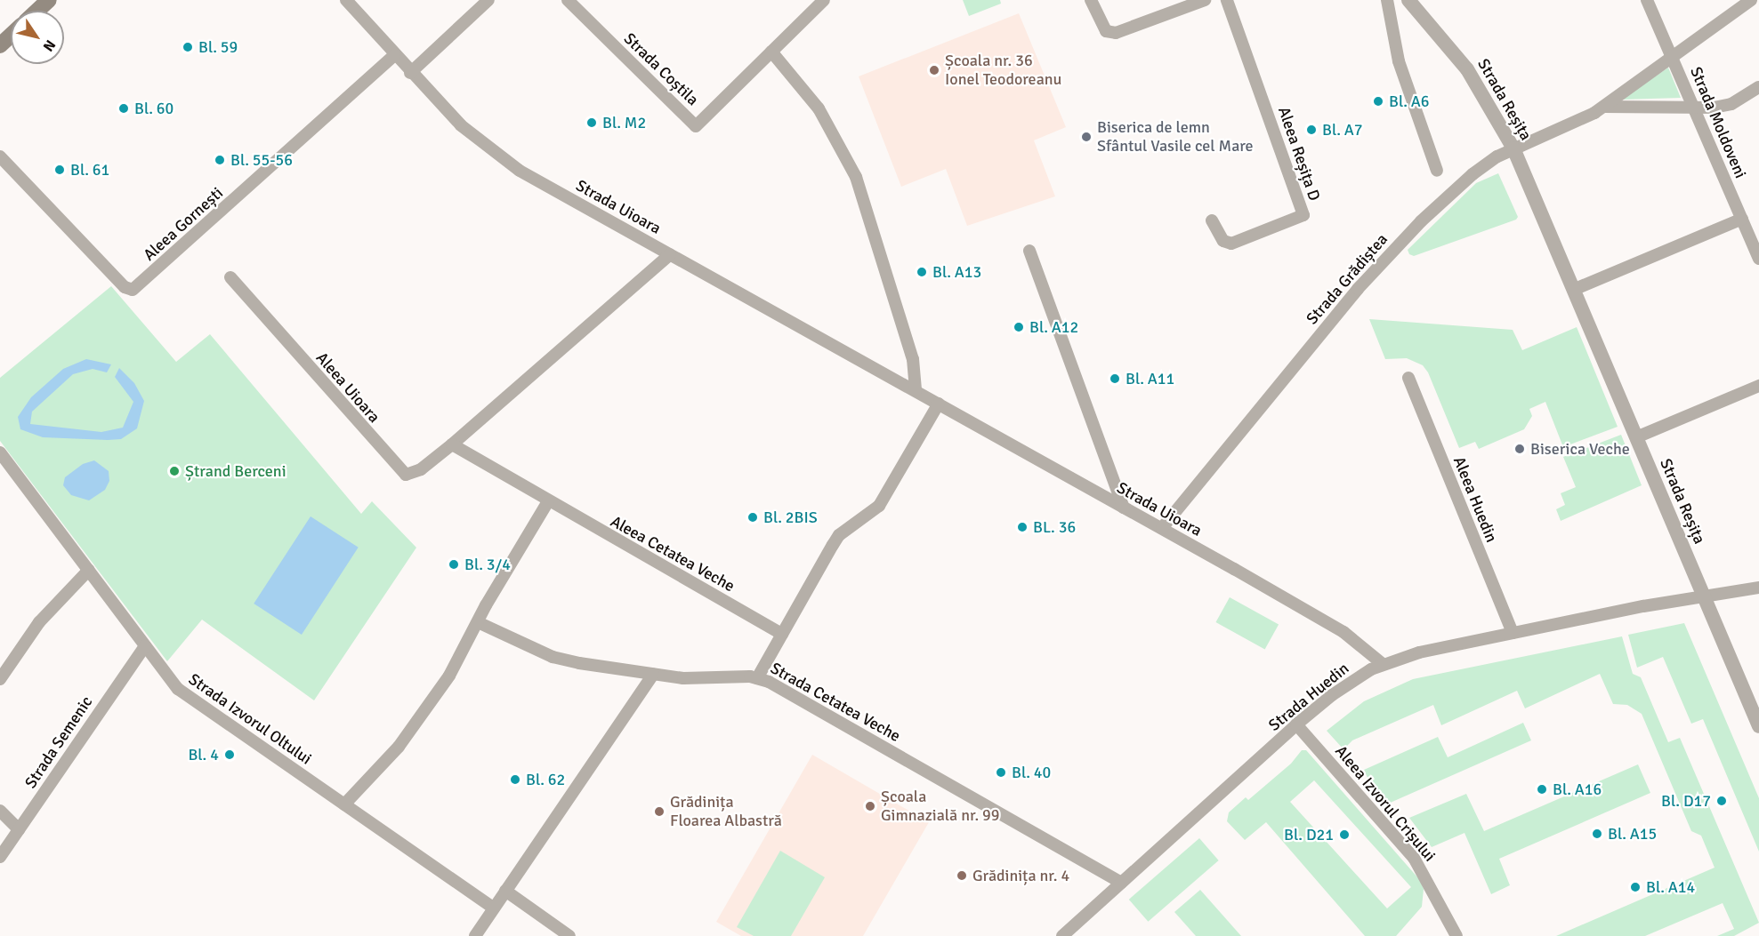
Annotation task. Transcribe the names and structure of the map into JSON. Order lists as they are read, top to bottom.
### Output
{
  "streets": {
    "street": [
      "Strada Coștila",
      "Strada Reșița",
      "Strada Moldoveni",
      "Aleea Reșița D",
      "Strada Uioara",
      "Aleea Gornești",
      "Strada Grădiștea",
      "Aleea Uioara",
      "Aleea Huedin",
      "Aleea Cetatea Veche",
      "Strada Huedin",
      "Strada Cetatea Veche",
      "Strada Izvorul Oltului",
      "Strada Semenic",
      "Aleea Izvorul Crișului"
    ]
  },
  "crossings": [
    ["Strada Reșița", "Strada Grădiștea"],
    ["Strada Reșița", "Strada Huedin"],
    ["Strada Moldoveni", "Strada Grădiștea"],
    ["Strada Uioara", "Aleea Gornești"],
    ["Strada Uioara", "Strada Grădiștea"],
    ["Strada Uioara", "Aleea Uioara"],
    ["Strada Uioara", "Strada Huedin"],
    ["Aleea Huedin", "Strada Huedin"],
    ["Strada Huedin", "Strada Cetatea Veche"],
    ["Strada Huedin", "Aleea Izvorul Crișului"],
    ["Strada Izvorul Oltului", "Strada Semenic"]
  ],
  "places": [
    "Bl. 59",
    "Școala nr. 36 Ionel Teodoreanu",
    "Bl. A6",
    "Bl. 60",
    "Bl. M2",
    "Bl. A7",
    "Biserica de lemn Sfântul Vasile cel Mare",
    "Bl. 55-56",
    "Bl. 61",
    "Bl. A13",
    "Bl. A12",
    "Bl. A11",
    "Biserica Veche",
    "Ștrand Berceni",
    "Bl. 2BIS",
    "BL. 36",
    "Bl. 3/4",
    "Bl. 4",
    "Bl. 40",
    "Bl. 62",
    "Bl. A16",
    "Bl. D17",
    "Școala Gimnazială nr. 99",
    "Grădinița Floarea Albastră",
    "Bl. A15",
    "Bl. D21",
    "Grădinița nr. 4",
    "Bl. A14"
  ],
  "north": "bottom right"
}
